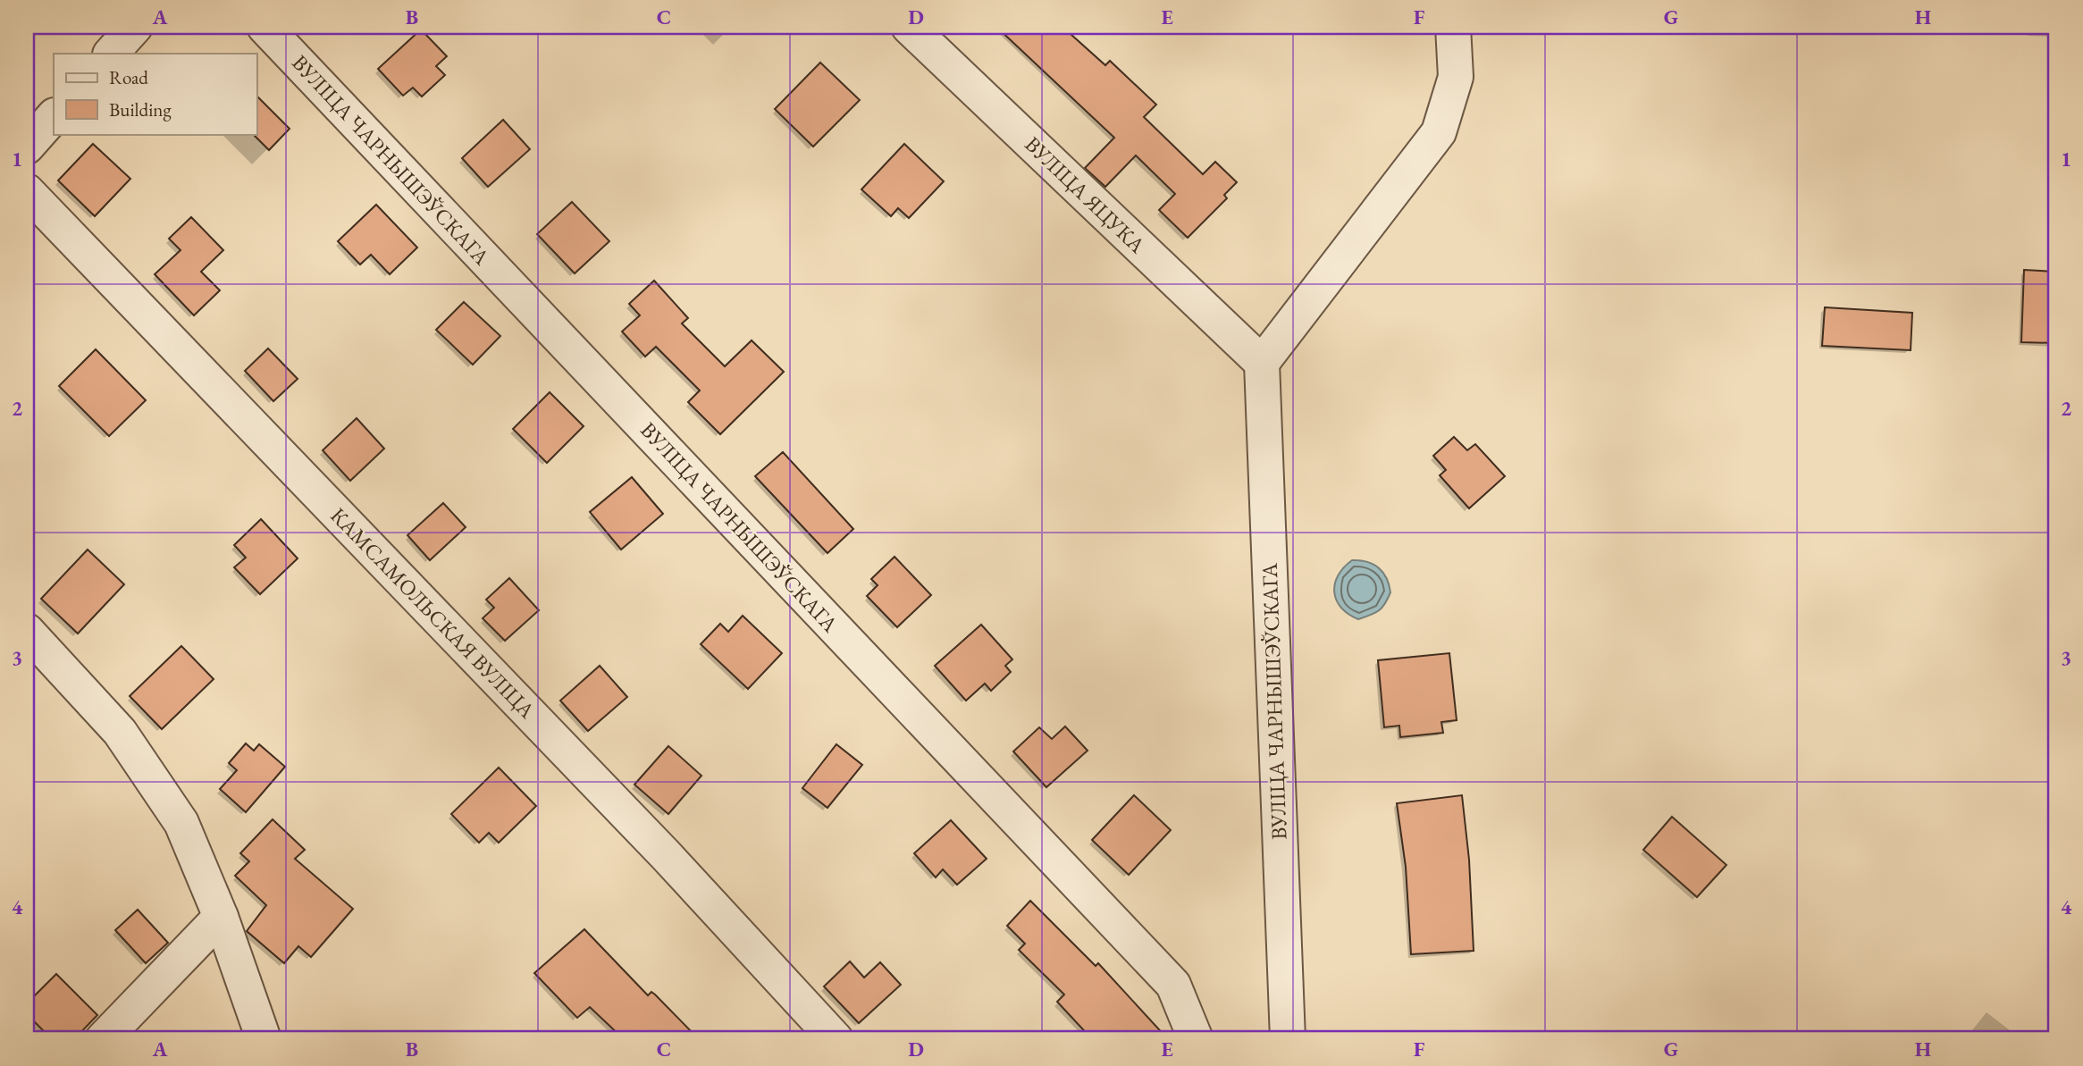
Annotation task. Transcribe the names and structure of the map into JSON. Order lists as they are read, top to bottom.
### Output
{
  "streets": {
    "street": ["ВУЛІЦА ЧАРНЫШЭЎСКАГА", "ВУЛІЦА ЯЦУКА", "КАМСАМОЛЬСКАЯ ВУЛІЦА"]
  },
  "crossings": [
    ["ВУЛІЦА ЧАРНЫШЭЎСКАГА", "ВУЛІЦА ЯЦУКА"]
  ],
  "legend": ["Road", "Building"],
  "grid": {
    "columns": [
      "A",
      "B",
      "C",
      "D",
      "E",
      "F",
      "G",
      "H"
    ],
    "rows": [
      "1",
      "2",
      "3",
      "4"
    ]
  }
}
